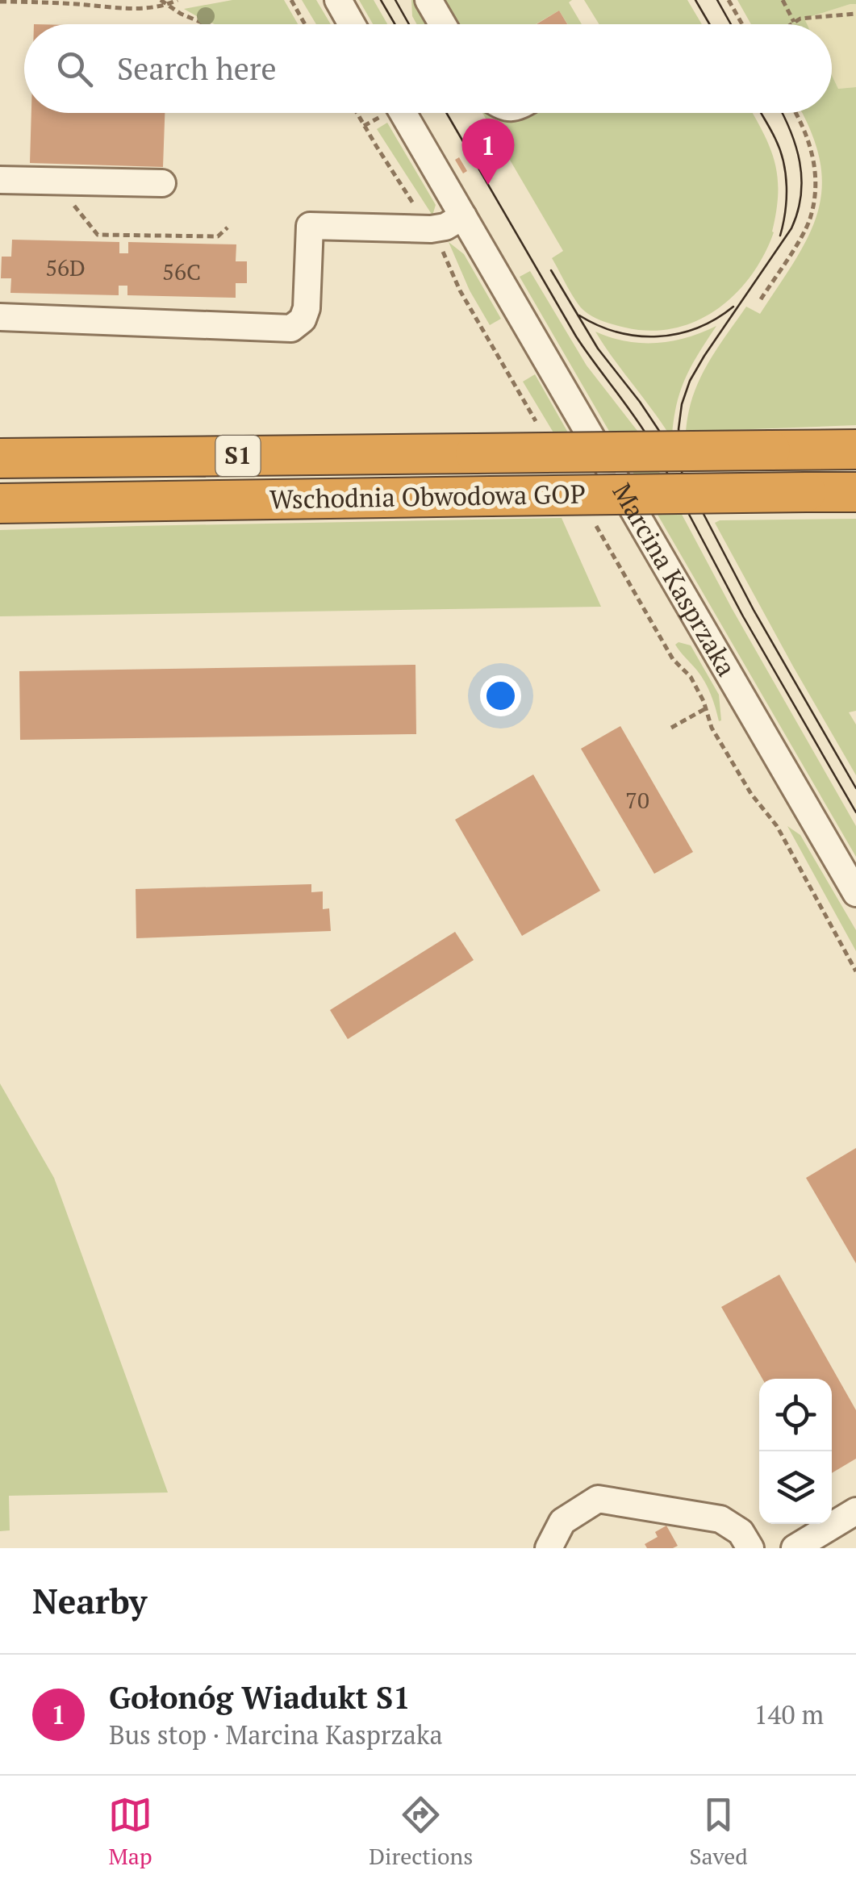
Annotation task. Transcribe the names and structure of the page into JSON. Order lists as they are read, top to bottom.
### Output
{
  "streets": {
    "highway": ["S1", "Wschodnia Obwodowa GOP"],
    "street": ["Marcina Kasprzaka"]
  },
  "house_numbers": ["56D", "56C", "70"],
  "page": {
    "search": "Search here",
    "pins": "1",
    "heading": "Nearby",
    "list": [
      {
        "mark": "1",
        "name": "Gołonóg Wiadukt S1",
        "note": "Bus stop · Marcina Kasprzaka",
        "value": "140 m"
      }
    ],
    "nav": ["Map", "Directions", "Saved"]
  }
}
